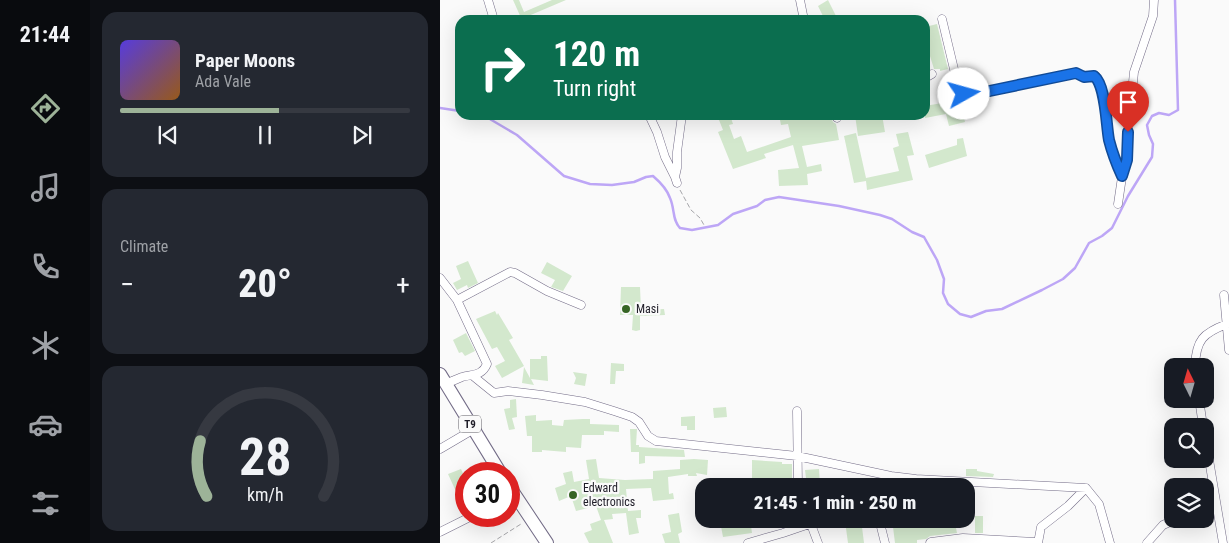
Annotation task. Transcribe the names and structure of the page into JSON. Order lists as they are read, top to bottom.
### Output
{
  "streets": {
    "highway": ["T9"]
  },
  "places": ["Masi", "Edward electronics"],
  "north": "top",
  "page": {
    "tabs": "21:44",
    "turn": ["120 m", "Turn right"],
    "song": ["Paper Moons", "Ada Vale"],
    "tile": "Climate",
    "heat": ["−", "20°", "+"],
    "limit": "30",
    "trip": "21:45 · 1 min · 250 m",
    "gauge": ["28", "km/h"]
  }
}
